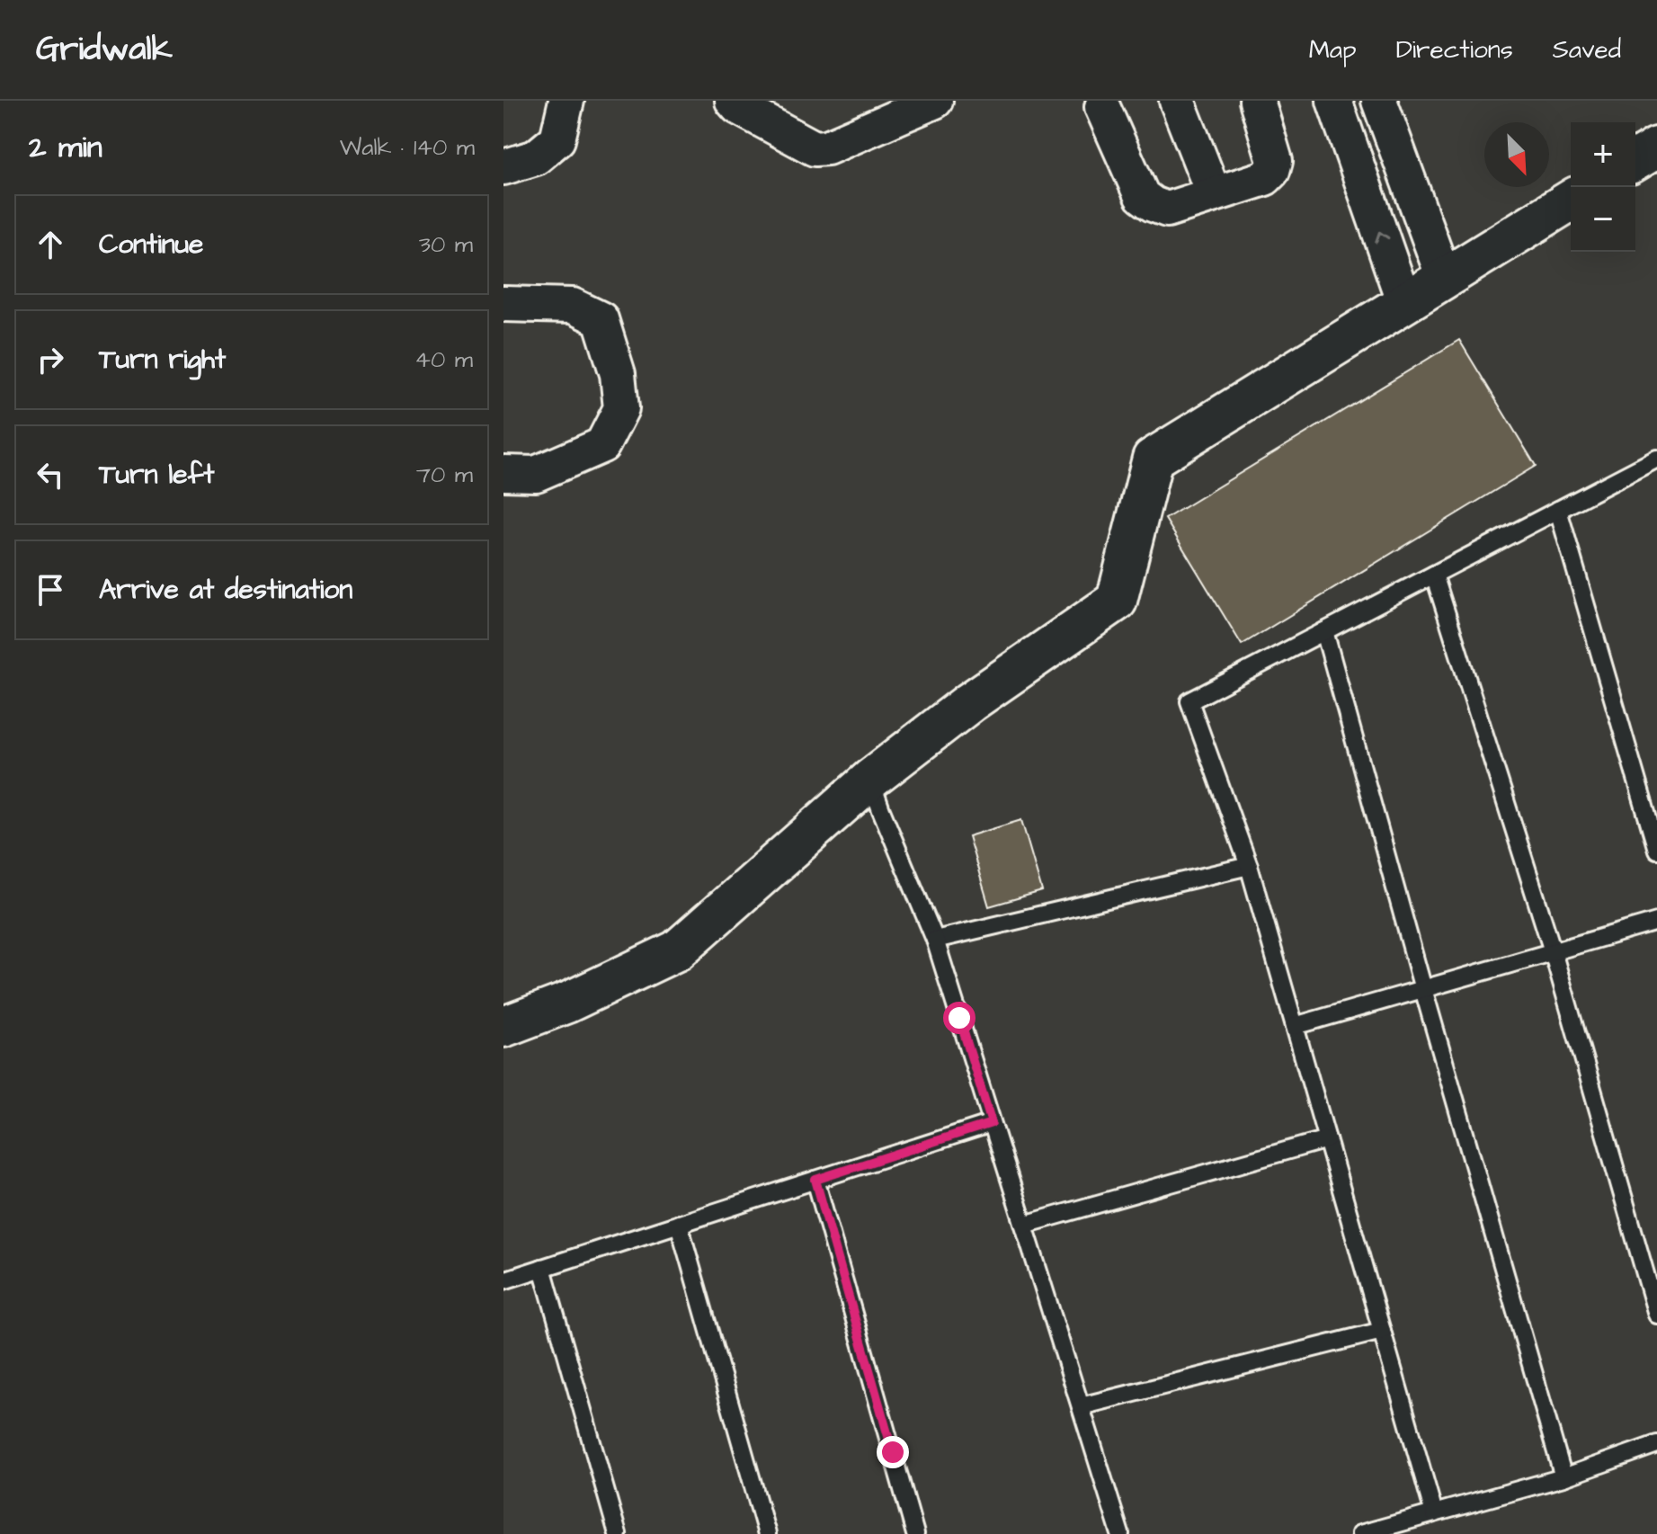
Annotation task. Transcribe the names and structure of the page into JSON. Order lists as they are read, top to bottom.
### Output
{
  "north": "bottom right",
  "page": {
    "header": "Gridwalk",
    "nav": ["Map", "Directions", "Saved"],
    "heading": ["2 min", "Walk · 140 m"],
    "map_buttons": ["+", "−"],
    "list": [
      ["Continue", "30 m"],
      ["Turn right", "40 m"],
      ["Turn left", "70 m"],
      "Arrive at destination"
    ]
  }
}
